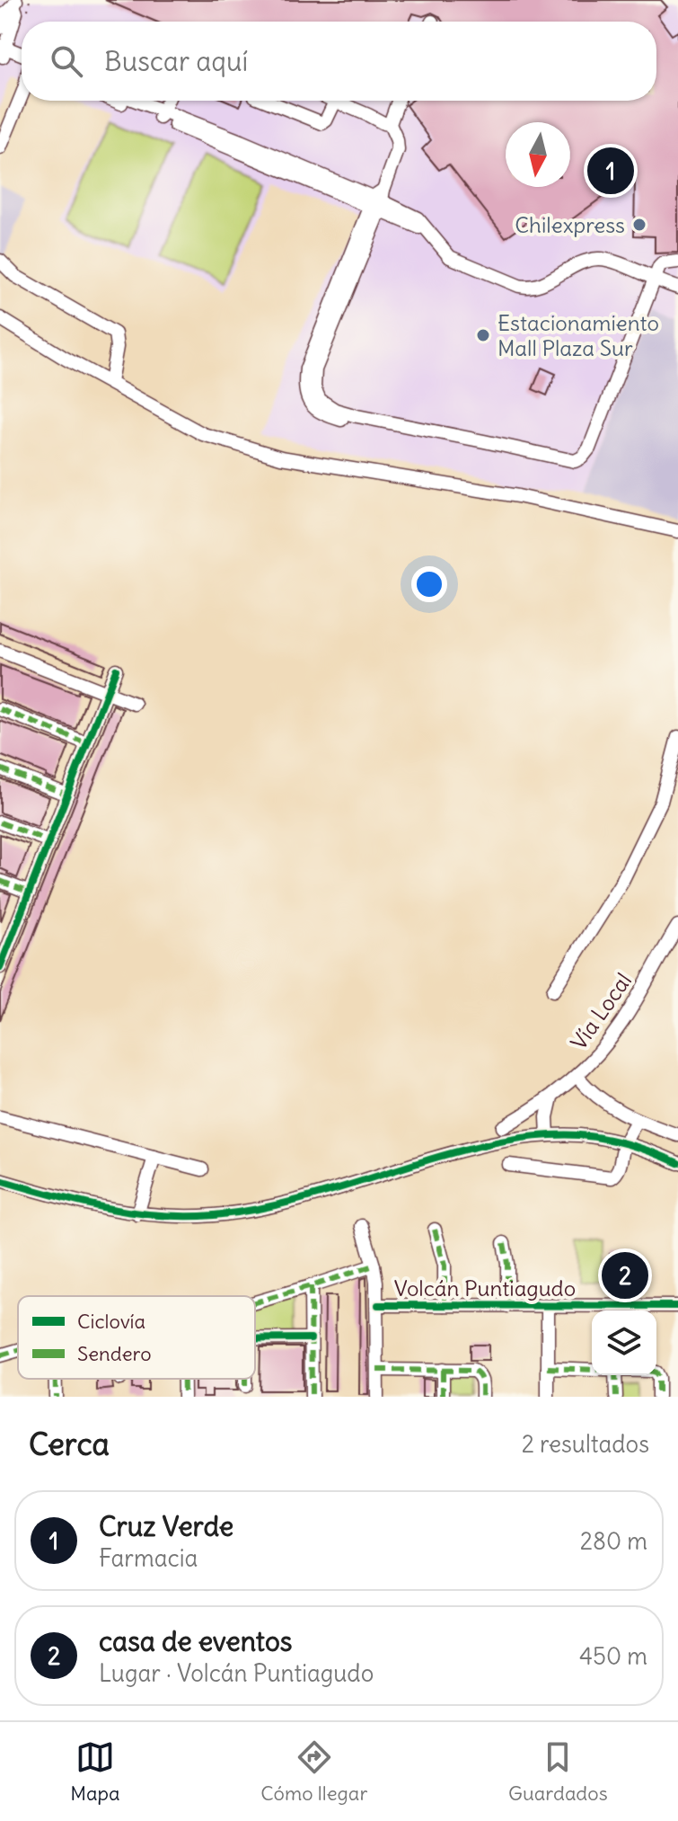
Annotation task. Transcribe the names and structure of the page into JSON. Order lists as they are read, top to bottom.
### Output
{
  "streets": {
    "street": ["Vía Local", "Volcán Puntiagudo"]
  },
  "places": ["Chilexpress", "Estacionamiento Mall Plaza Sur"],
  "legend": ["Ciclovía", "Sendero"],
  "north": "bottom",
  "page": {
    "search": "Buscar aquí",
    "pins": ["1", "2"],
    "heading": ["Cerca", "2 resultados"],
    "list": [
      {
        "mark": "1",
        "name": "Cruz Verde",
        "note": "Farmacia",
        "value": "280 m"
      },
      {
        "mark": "2",
        "name": "casa de eventos",
        "note": "Lugar · Volcán Puntiagudo",
        "value": "450 m"
      }
    ],
    "nav": ["Mapa", "Cómo llegar", "Guardados"]
  }
}
